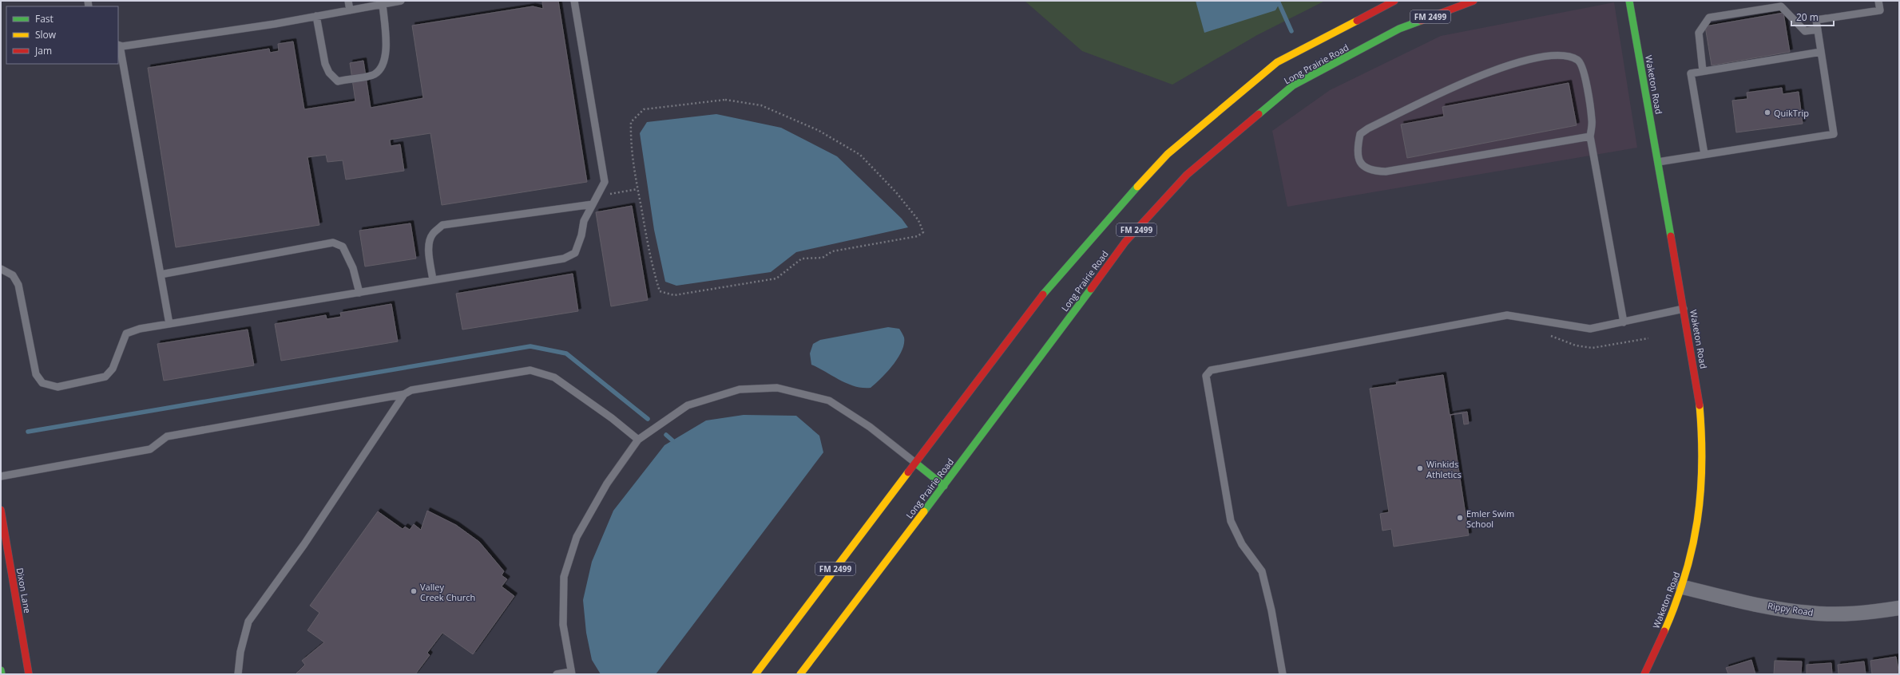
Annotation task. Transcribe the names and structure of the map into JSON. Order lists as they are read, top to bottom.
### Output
{
  "streets": {
    "main road": [
      "FM 2499",
      "Long Prairie Road",
      "Waketon Road",
      "Dixon Lane"
    ],
    "street": ["Rippy Road"]
  },
  "crossings": [
    ["Waketon Road", "Rippy Road"]
  ],
  "places": [
    "QuikTrip",
    "Winkids Athletics",
    "Emler Swim School",
    "Valley Creek Church"
  ],
  "legend": ["Fast", "Slow", "Jam"],
  "scale_bar": "20 m"
}
